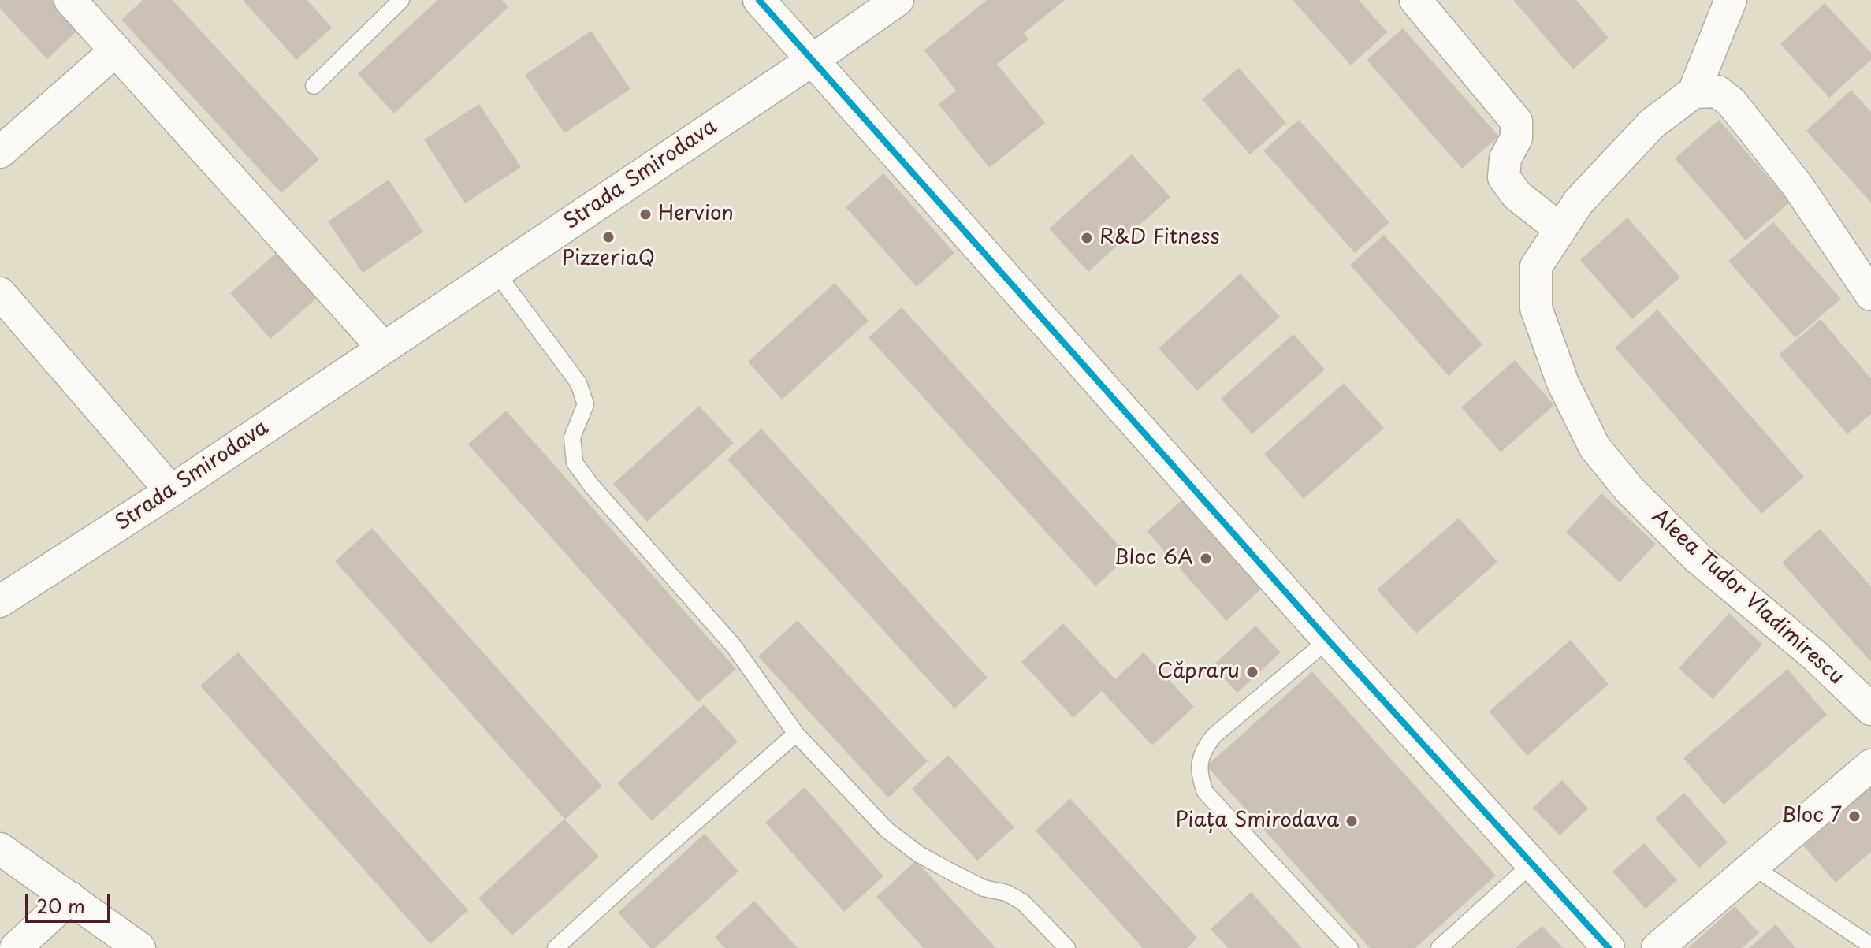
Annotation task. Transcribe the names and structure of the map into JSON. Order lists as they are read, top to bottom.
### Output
{
  "streets": {
    "street": ["Strada Smirodava", "Aleea Tudor Vladimirescu"]
  },
  "places": [
    "Hervion",
    "PizzeriaQ",
    "R&D Fitness",
    "Bloc 6A",
    "Căpraru",
    "Bloc 7",
    "Piața Smirodava"
  ],
  "scale_bar": "20 m"
}
